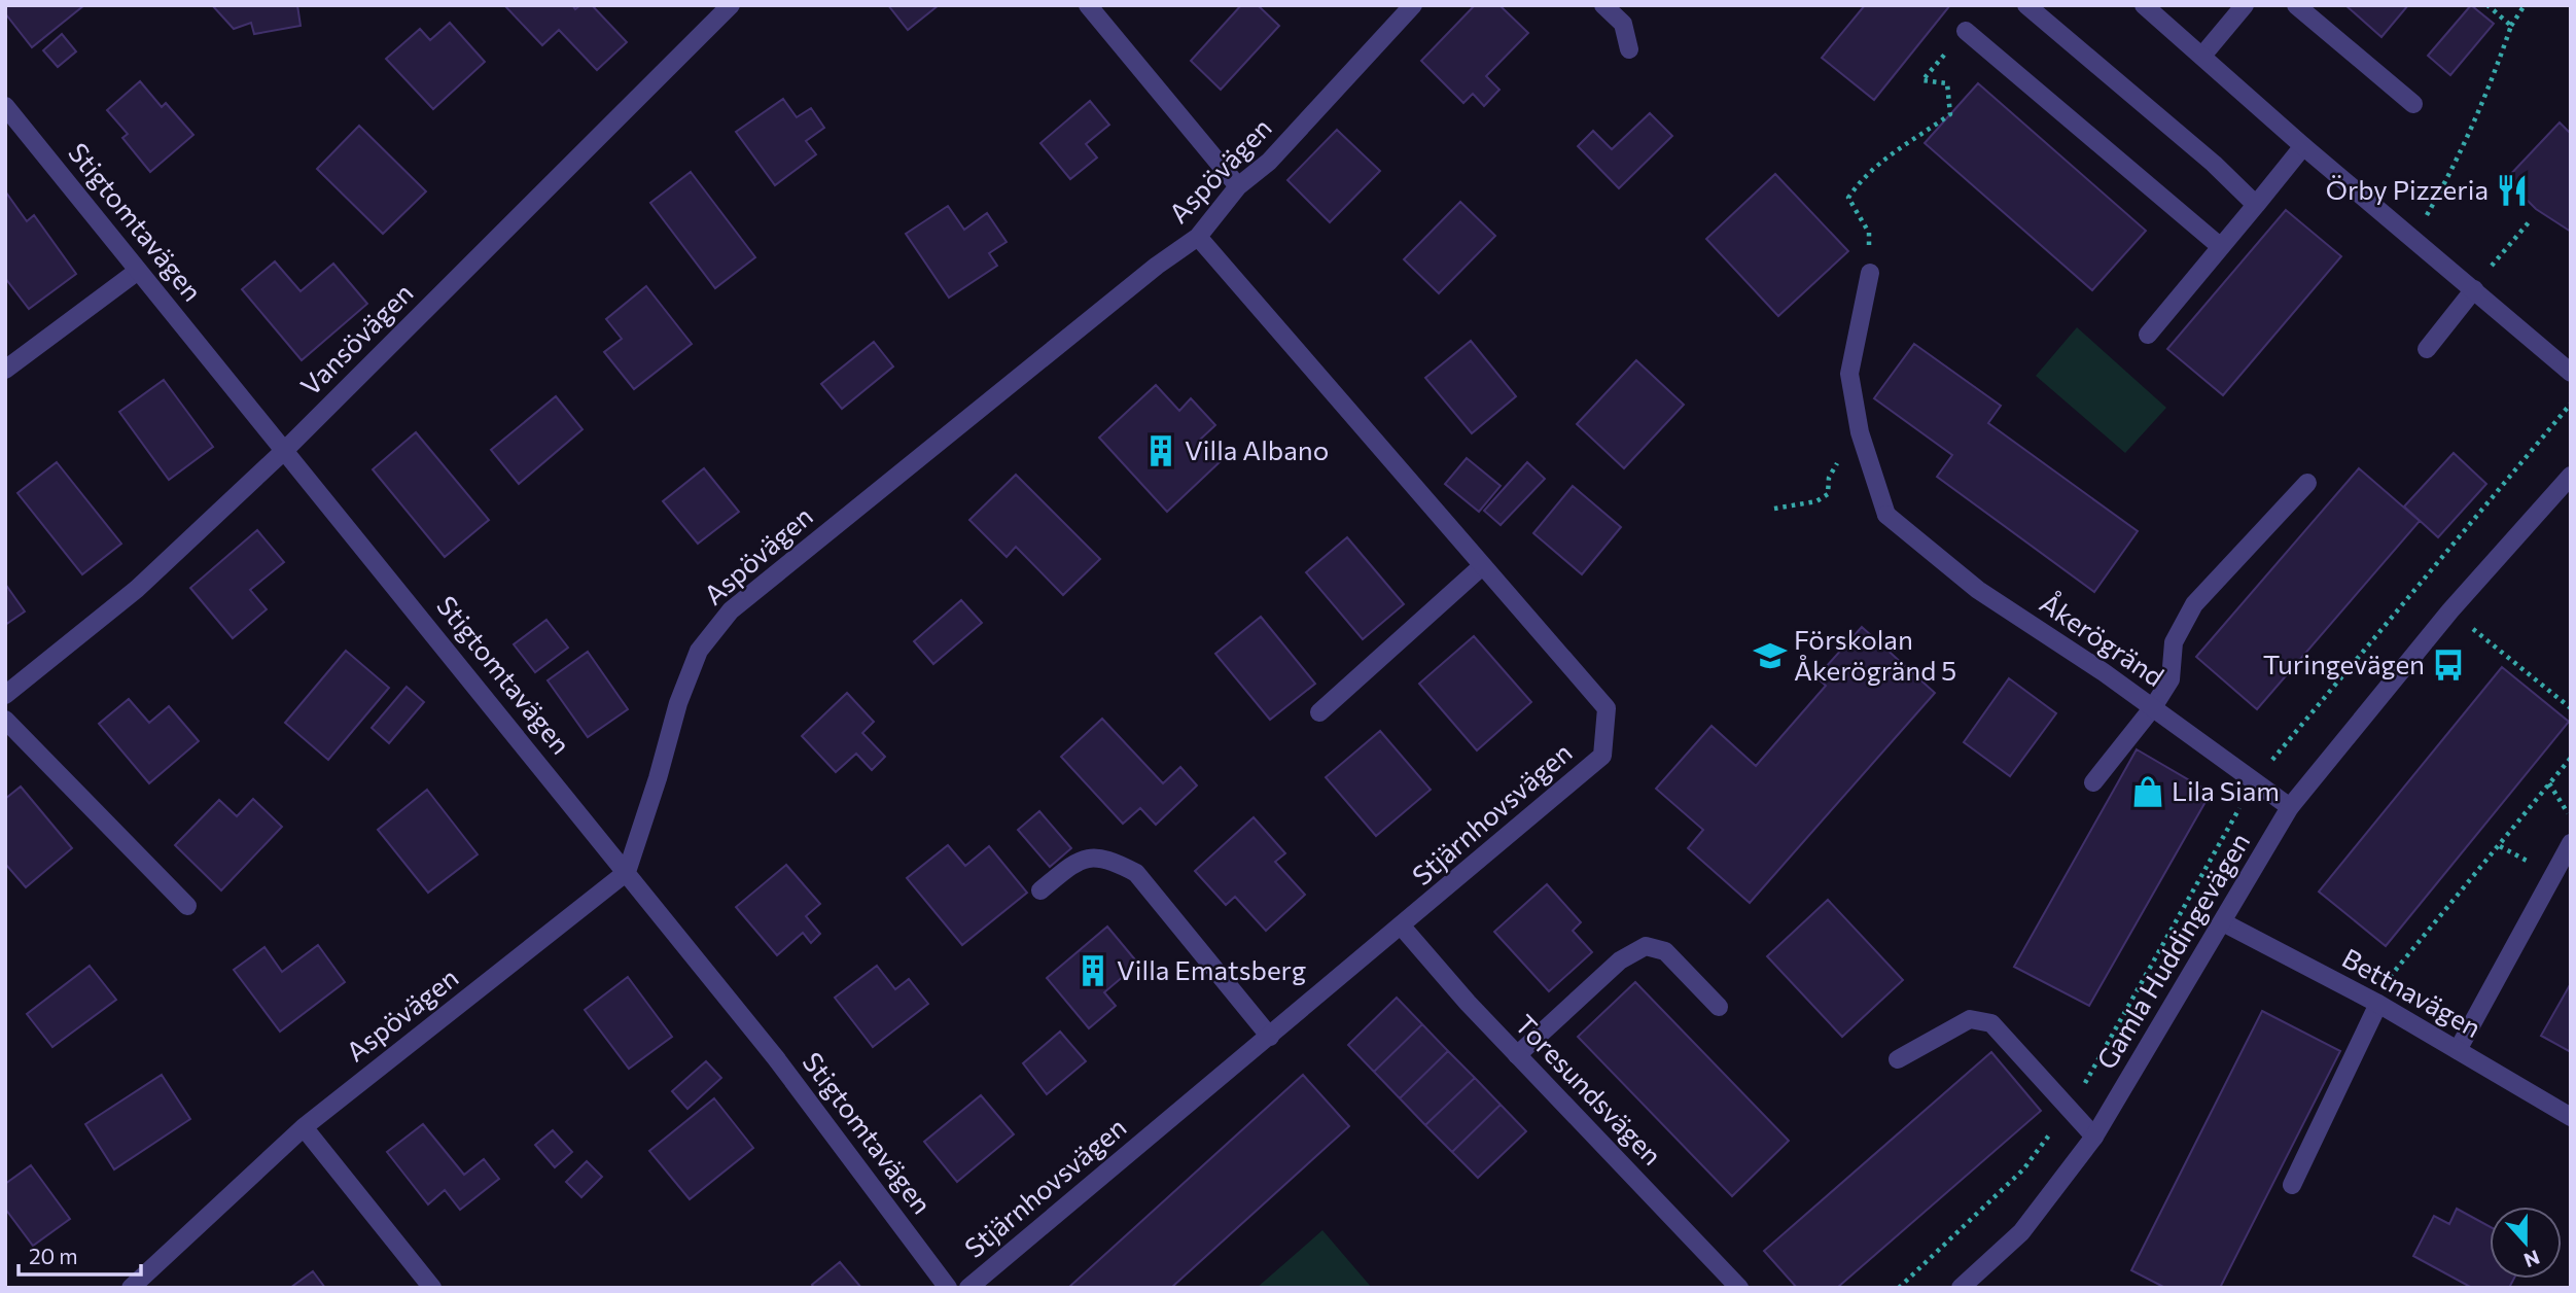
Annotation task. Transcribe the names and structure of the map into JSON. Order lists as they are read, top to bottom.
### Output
{
  "streets": {
    "street": [
      "Aspövägen",
      "Stigtomtavägen",
      "Vansövägen",
      "Åkerögränd",
      "Stjärnhovsvägen",
      "Gamla Huddingevägen",
      "Bettnavägen",
      "Toresundsvägen"
    ]
  },
  "crossings": [
    ["Aspövägen", "Stigtomtavägen"],
    ["Aspövägen", "Stjärnhovsvägen"],
    ["Stigtomtavägen", "Vansövägen"],
    ["Åkerögränd", "Gamla Huddingevägen"],
    ["Stjärnhovsvägen", "Toresundsvägen"],
    ["Gamla Huddingevägen", "Bettnavägen"]
  ],
  "places": {
    "restaurant": ["Örby Pizzeria"],
    "building": ["Villa Albano", "Villa Ematsberg"],
    "school or university": ["Förskolan Åkerögränd 5"],
    "bus stop": ["Turingevägen"],
    "shop": ["Lila Siam"]
  },
  "scale_bar": "20 m",
  "north": "bottom"
}
